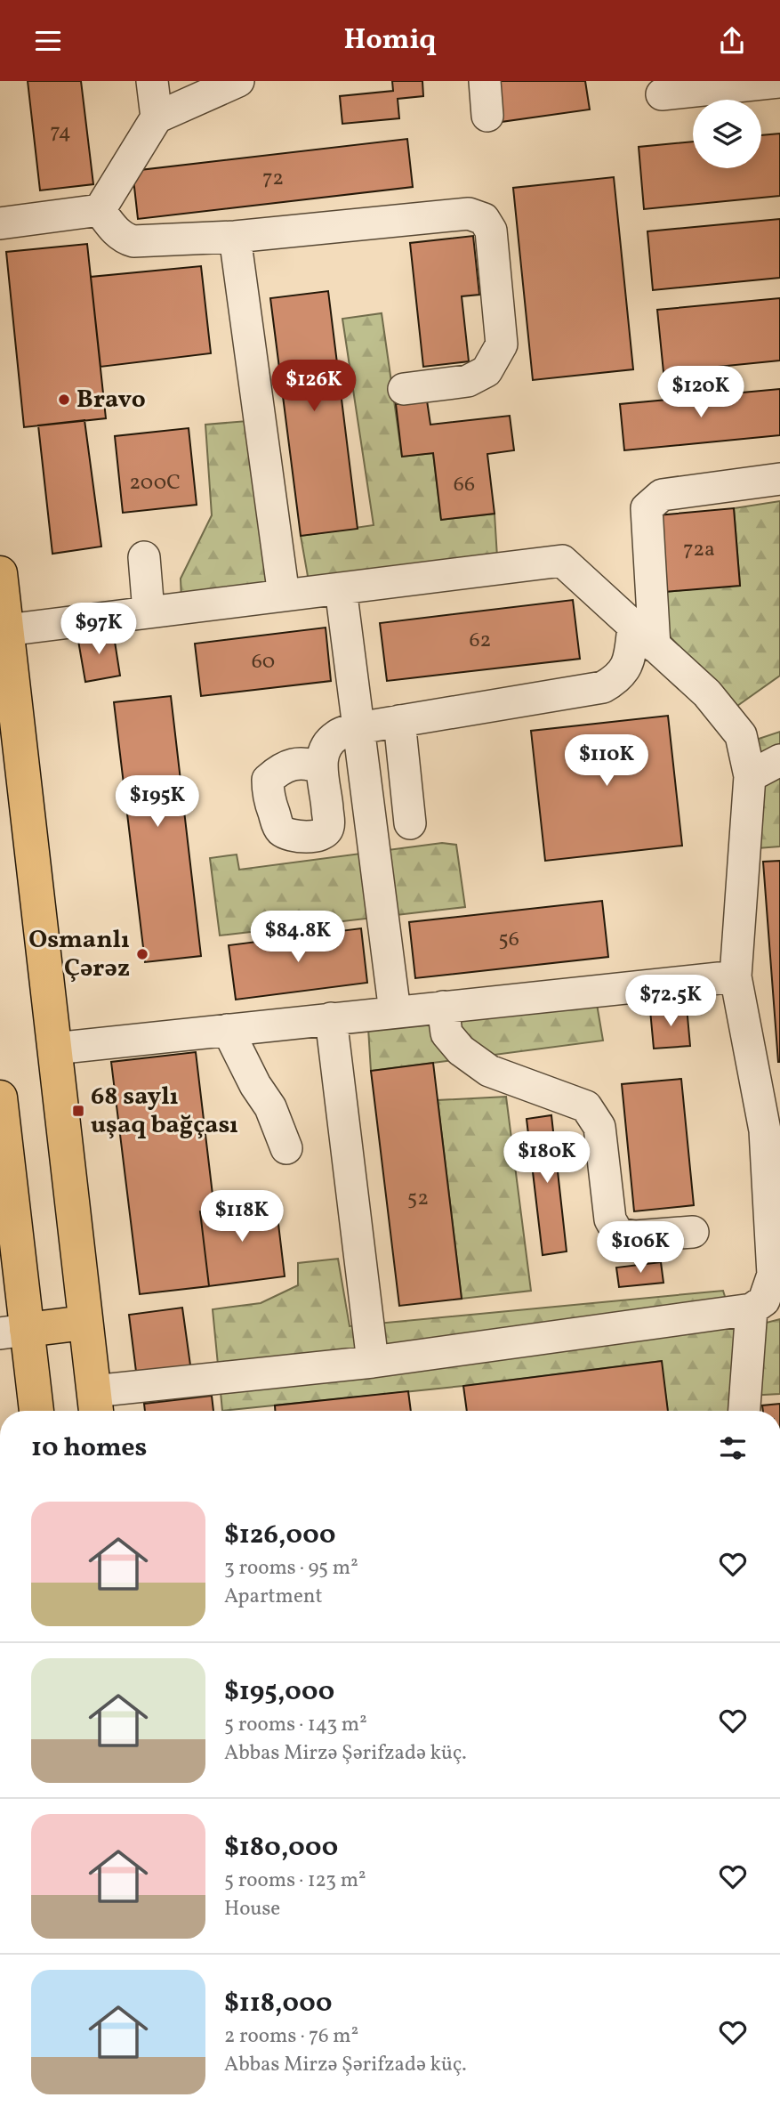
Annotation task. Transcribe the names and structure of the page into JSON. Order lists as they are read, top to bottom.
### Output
{
  "places": {
    "other": ["Bravo", "Osmanlı Çərəz"],
    "transit": ["68 saylı uşaq bağçası"]
  },
  "house_numbers": [
    "74",
    "72",
    "200C",
    "66",
    "72a",
    "62",
    "60",
    "56",
    "52"
  ],
  "page": {
    "header": "Homiq",
    "price": [
      "$126K",
      "$120K",
      "$97K",
      "$110K",
      "$195K",
      "$84.8K",
      "$72.5K",
      "$180K",
      "$118K",
      "$106K"
    ],
    "heading": "10 homes",
    "list": [
      {
        "name": "$126,000",
        "note": "3 rooms · 95 m² · Apartment"
      },
      {
        "name": "$195,000",
        "note": "5 rooms · 143 m² · Abbas Mirzə Şərifzadə küç."
      },
      {
        "name": "$180,000",
        "note": "5 rooms · 123 m² · House"
      },
      {
        "name": "$118,000",
        "note": "2 rooms · 76 m² · Abbas Mirzə Şərifzadə küç."
      }
    ]
  }
}
